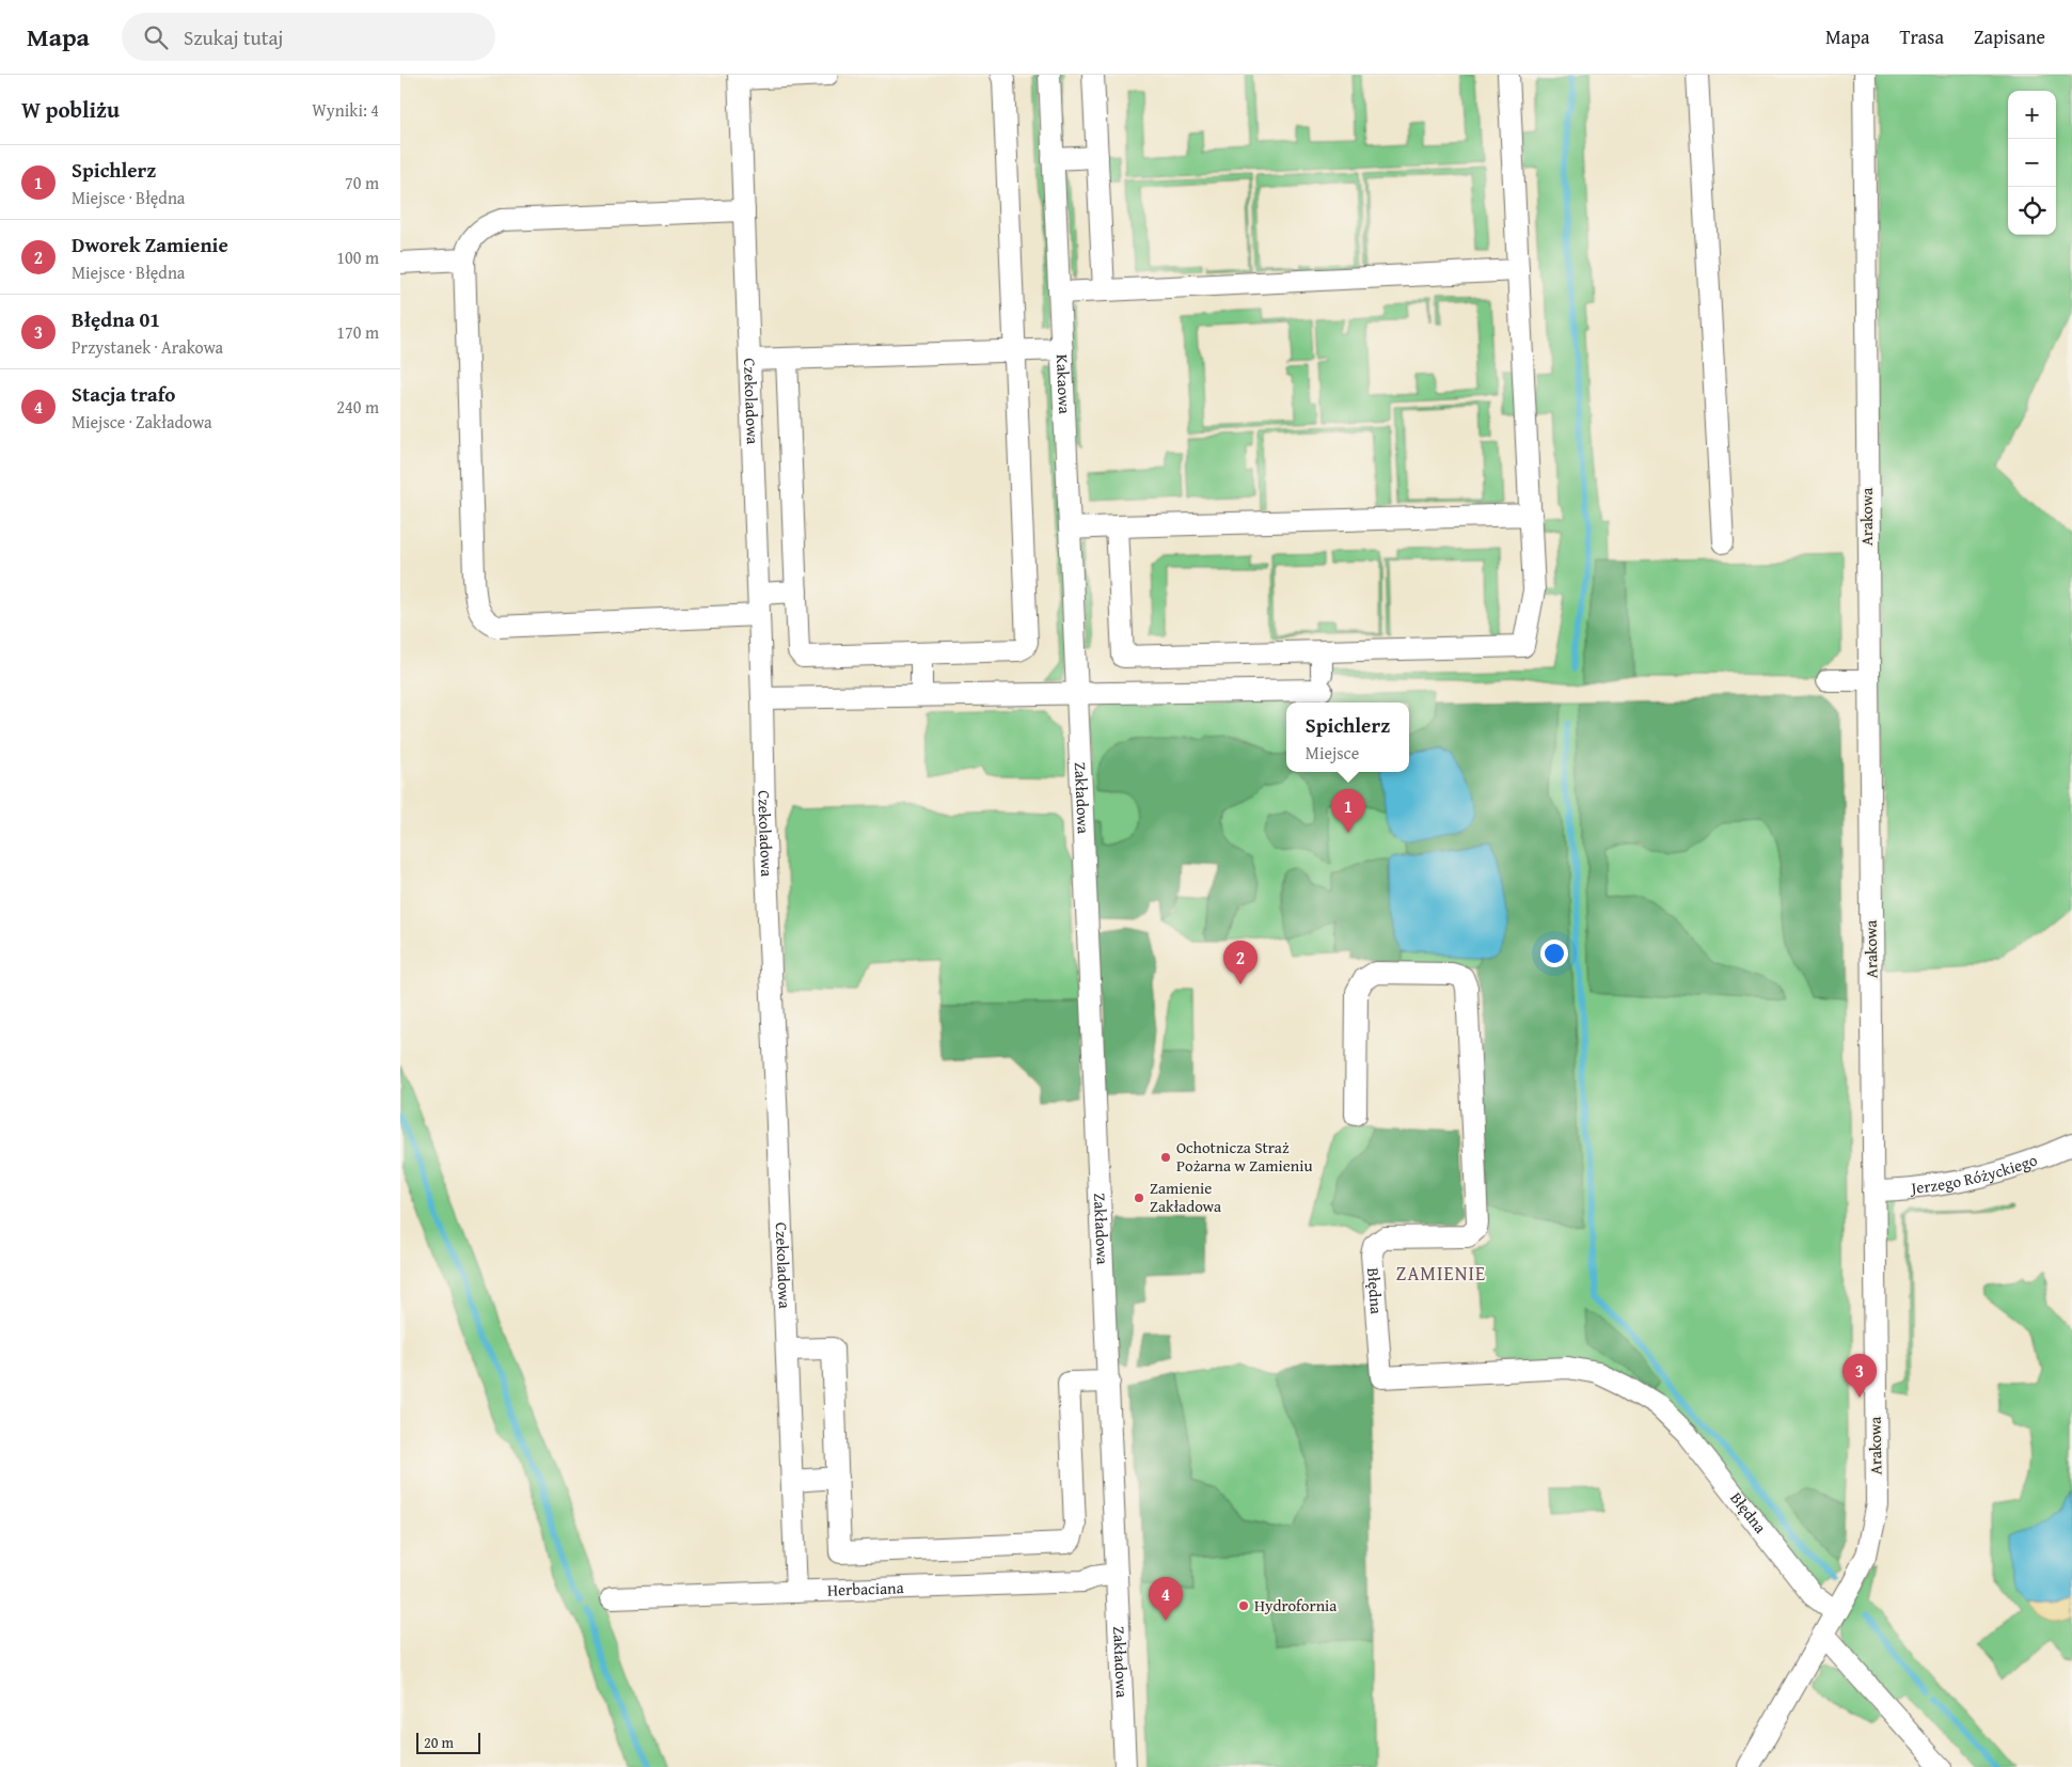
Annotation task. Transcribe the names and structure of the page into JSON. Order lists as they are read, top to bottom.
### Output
{
  "streets": {
    "street": [
      "Kakaowa",
      "Czekoladowa",
      "Arakowa",
      "Zakładowa",
      "Jerzego Różyckiego",
      "Błędna",
      "Herbaciana"
    ]
  },
  "crossings": [
    ["Kakaowa", "Zakładowa"],
    ["Czekoladowa", "Herbaciana"],
    ["Arakowa", "Jerzego Różyckiego"],
    ["Arakowa", "Błędna"],
    ["Zakładowa", "Herbaciana"]
  ],
  "districts": ["ZAMIENIE"],
  "places": ["Ochotnicza Straż Pożarna w Zamieniu", "Zamienie Zakładowa", "Hydrofornia"],
  "scale_bar": "20 m",
  "page": {
    "header": "Mapa",
    "search": "Szukaj tutaj",
    "nav": ["Mapa", "Trasa", "Zapisane"],
    "heading": ["W pobliżu", "Wyniki: 4"],
    "map_buttons": ["+", "−"],
    "list": [
      {
        "mark": "1",
        "name": "Spichlerz",
        "note": "Miejsce · Błędna",
        "value": "70 m"
      },
      {
        "mark": "2",
        "name": "Dworek Zamienie",
        "note": "Miejsce · Błędna",
        "value": "100 m"
      },
      {
        "mark": "3",
        "name": "Błędna 01",
        "note": "Przystanek · Arakowa",
        "value": "170 m"
      },
      {
        "mark": "4",
        "name": "Stacja trafo",
        "note": "Miejsce · Zakładowa",
        "value": "240 m"
      }
    ],
    "popup": ["Spichlerz", "Miejsce"],
    "pins": [
      "1",
      "2",
      "3",
      "4"
    ],
    "scale": "20 m"
  }
}
